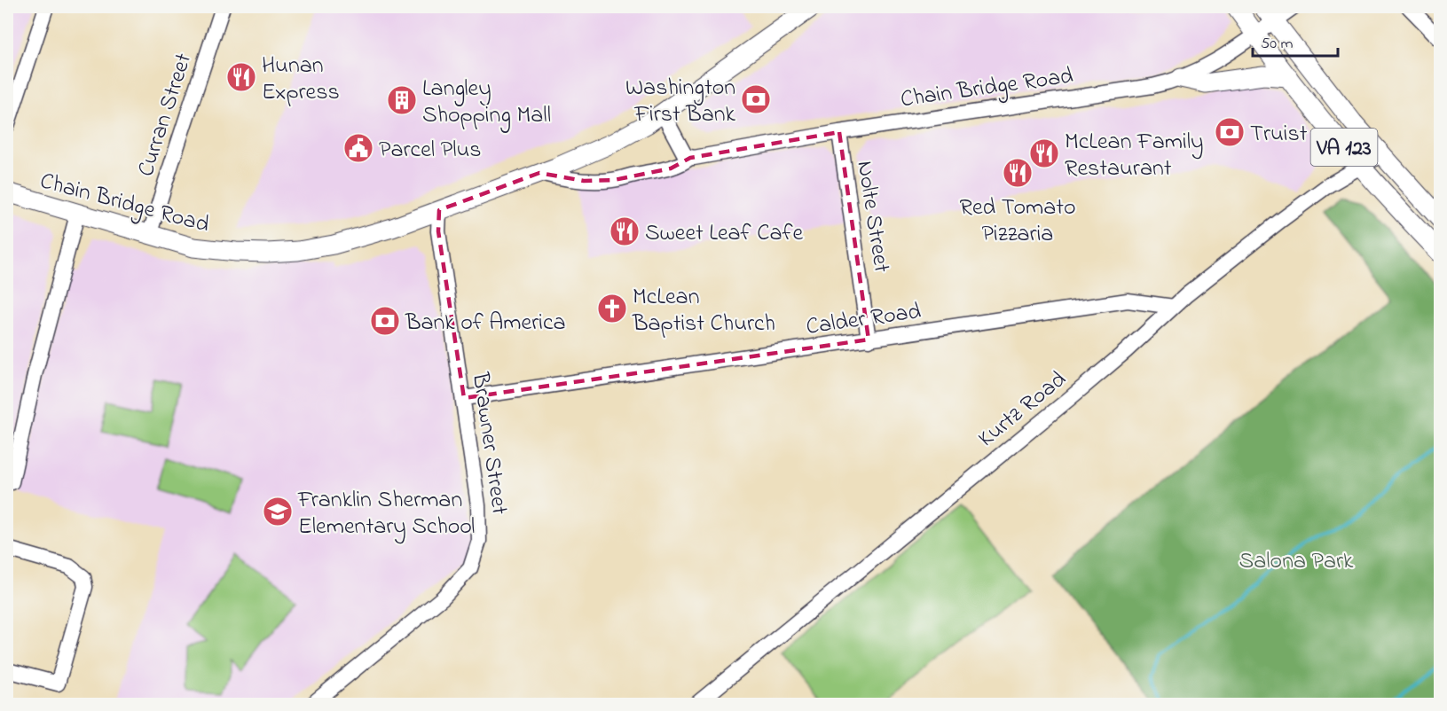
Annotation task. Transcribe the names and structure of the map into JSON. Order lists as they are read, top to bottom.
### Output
{
  "streets": {
    "main road": ["Chain Bridge Road", "VA 123"],
    "street": [
      "Curran Street",
      "Nolte Street",
      "Calder Road",
      "Kurtz Road",
      "Brawner Street"
    ]
  },
  "crossings": [
    ["Chain Bridge Road", "Curran Street"],
    ["Chain Bridge Road", "VA 123"],
    ["Chain Bridge Road", "Nolte Street"],
    ["Chain Bridge Road", "Brawner Street"],
    ["VA 123", "Kurtz Road"],
    ["Nolte Street", "Calder Road"],
    ["Calder Road", "Kurtz Road"],
    ["Calder Road", "Brawner Street"]
  ],
  "parks": ["Salona Park"],
  "places": {
    "restaurant": [
      "Hunan Express",
      "McLean Family Restaurant",
      "Red Tomato Pizzaria",
      "Sweet Leaf Cafe"
    ],
    "bank": ["Washington First Bank", "Truist", "Bank of America"],
    "building": ["Langley Shopping Mall"],
    "public building": ["Parcel Plus"],
    "church": ["McLean Baptist Church"],
    "school or university": ["Franklin Sherman Elementary School"]
  },
  "scale_bar": "50 m"
}
